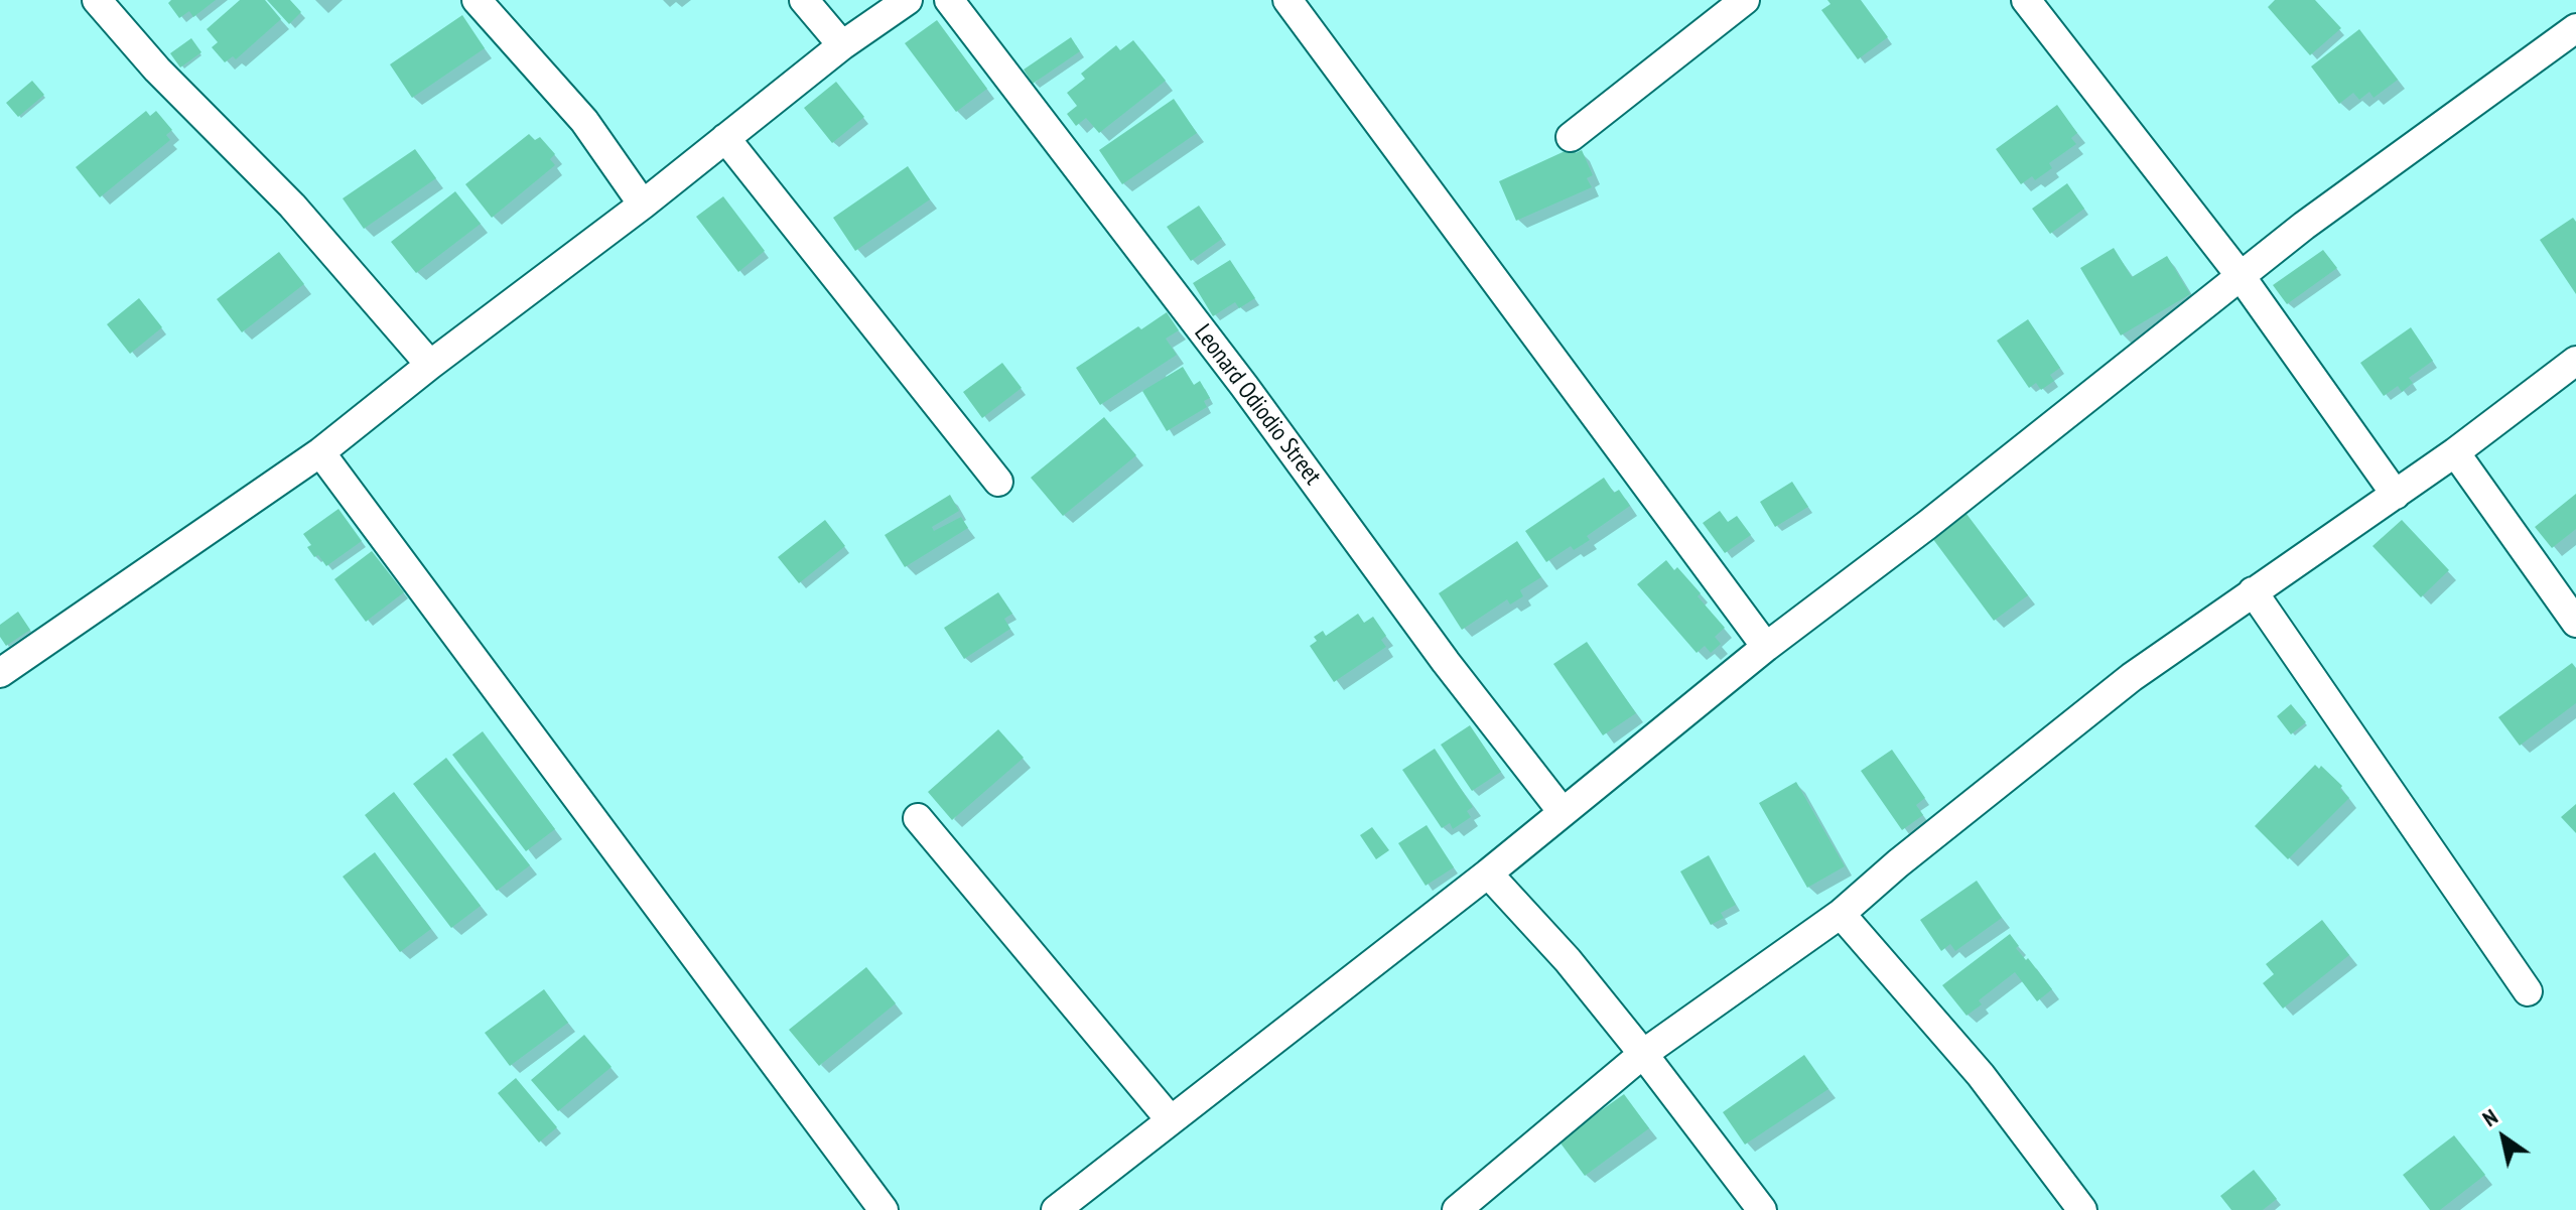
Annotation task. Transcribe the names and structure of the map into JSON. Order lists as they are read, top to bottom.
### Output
{
  "streets": {
    "street": ["Leonard Odiodio Street"]
  },
  "north": "top left"
}
